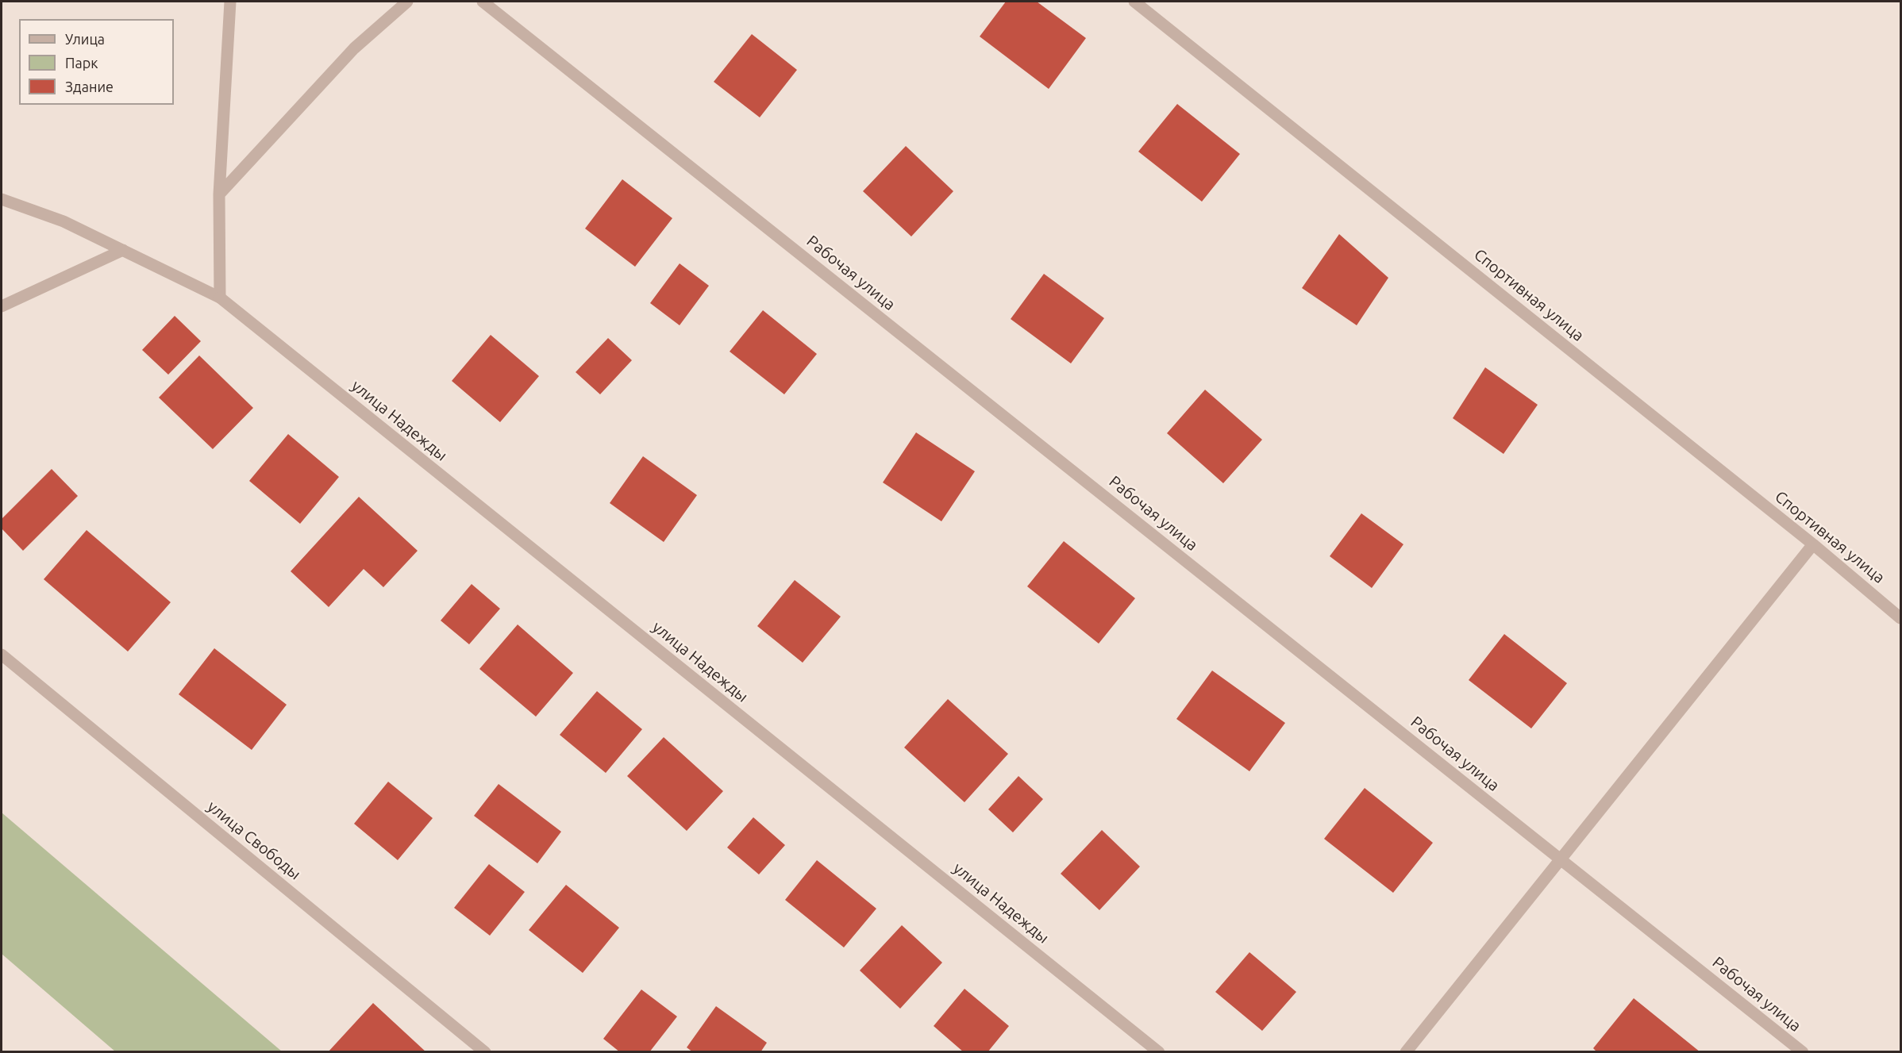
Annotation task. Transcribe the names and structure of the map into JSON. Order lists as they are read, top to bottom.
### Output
{
  "streets": {
    "street": [
      "Рабочая улица",
      "Спортивная улица",
      "улица Надежды",
      "улица Свободы"
    ]
  },
  "legend": ["Улица", "Парк", "Здание"]
}
